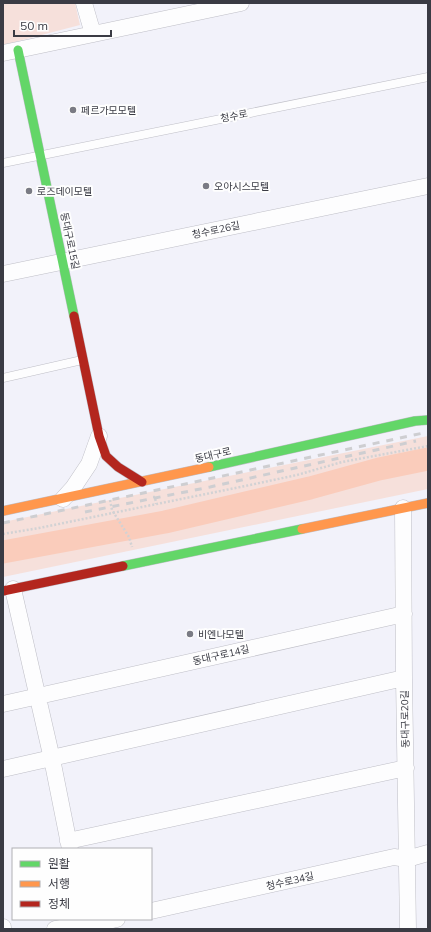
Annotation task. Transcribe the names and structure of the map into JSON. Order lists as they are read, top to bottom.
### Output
{
  "streets": {
    "main road": ["동대구로15길", "동대구로"],
    "street": [
      "청수로26길",
      "동대구로14길",
      "동대구로20길",
      "청수로34길"
    ],
    "lane": ["청수로"]
  },
  "crossings": [
    ["청수로", "동대구로15길"],
    ["청수로26길", "동대구로15길"],
    ["동대구로15길", "동대구로"],
    ["동대구로14길", "동대구로20길"],
    ["동대구로20길", "청수로34길"]
  ],
  "places": [
    "페르가모모텔",
    "오아시스모텔",
    "로즈데이모텔",
    "비엔나모텔"
  ],
  "legend": ["원활", "서행", "정체"],
  "scale_bar": "50 m"
}
